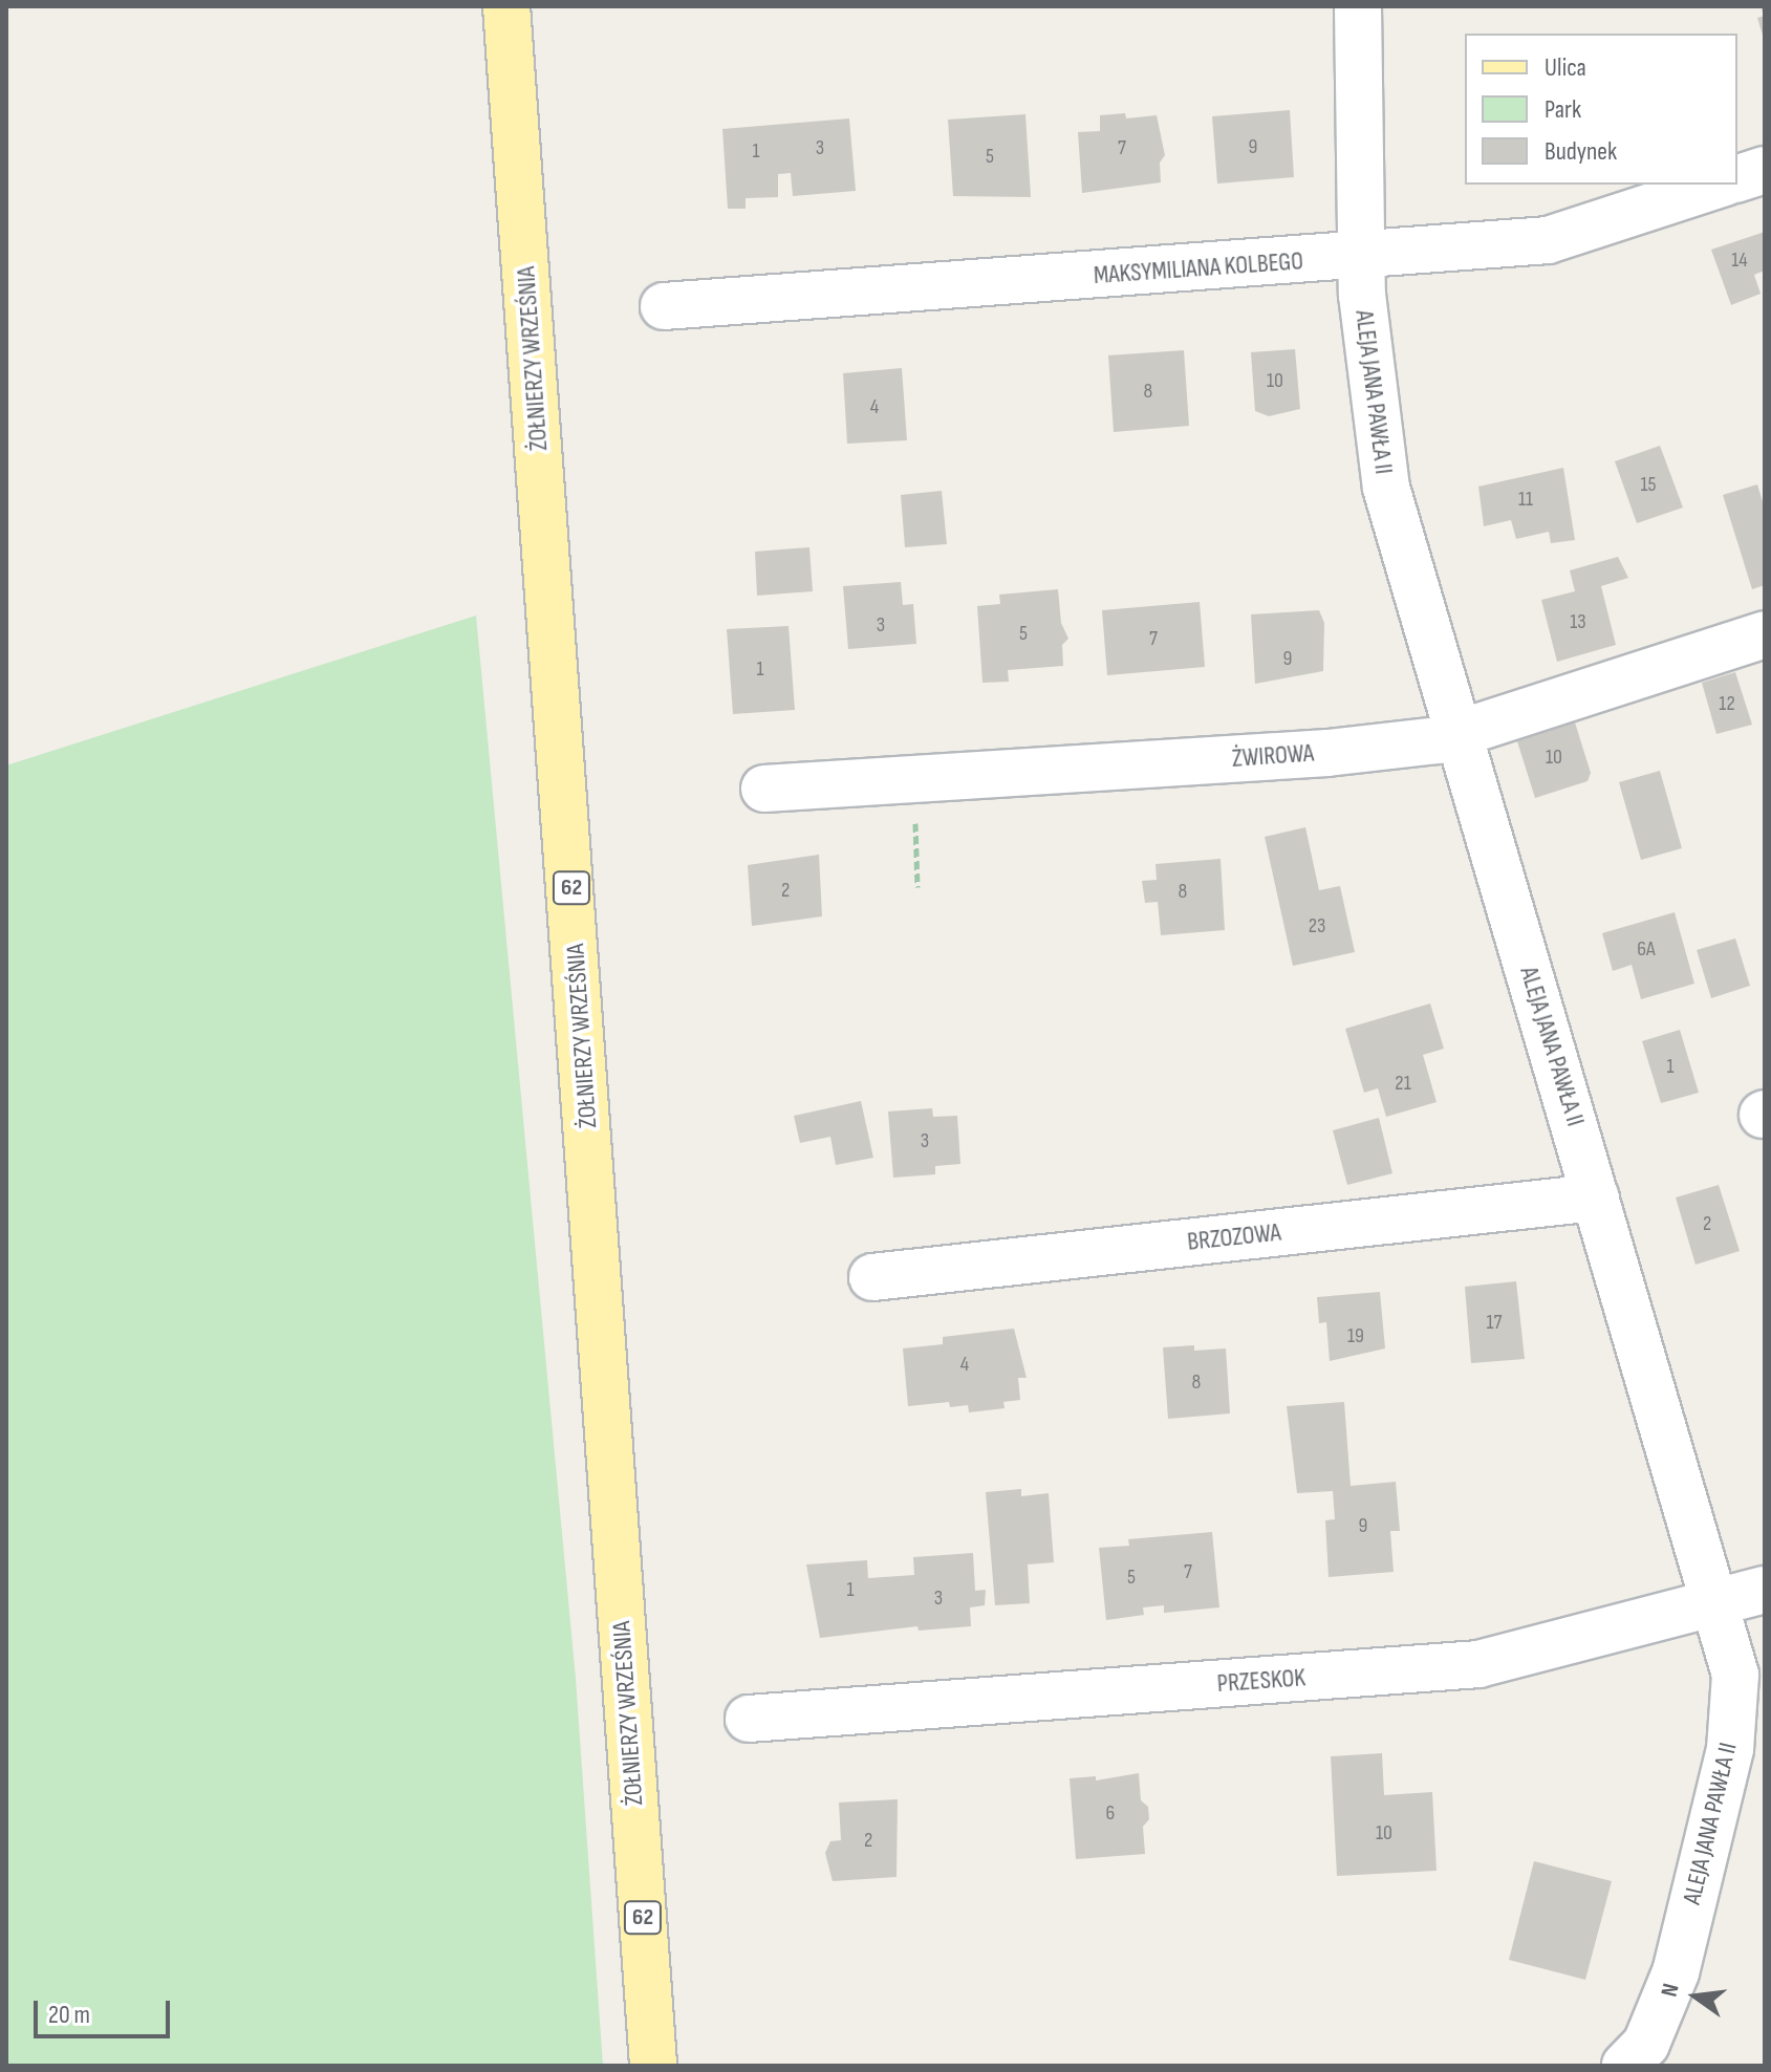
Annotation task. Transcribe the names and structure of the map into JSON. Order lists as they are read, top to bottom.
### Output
{
  "streets": {
    "main road": ["ŻOŁNIERZY WRZEŚNIA", "62"],
    "street": [
      "MAKSYMILIANA KOLBEGO",
      "ALEJA JANA PAWŁA II",
      "ŻWIROWA",
      "BRZOZOWA",
      "PRZESKOK"
    ]
  },
  "crossings": [
    ["MAKSYMILIANA KOLBEGO", "ALEJA JANA PAWŁA II"],
    ["ALEJA JANA PAWŁA II", "ŻWIROWA"],
    ["ALEJA JANA PAWŁA II", "BRZOZOWA"],
    ["ALEJA JANA PAWŁA II", "PRZESKOK"]
  ],
  "house_numbers": [
    "9",
    "3",
    "7",
    "1",
    "5",
    "14",
    "10",
    "8",
    "4",
    "15",
    "11",
    "13",
    "3",
    "5",
    "7",
    "9",
    "1",
    "12",
    "10",
    "2",
    "8",
    "23",
    "6A",
    "1",
    "21",
    "3",
    "2",
    "17",
    "19",
    "4",
    "8",
    "9",
    "7",
    "5",
    "1",
    "3",
    "6",
    "10",
    "2"
  ],
  "legend": ["Ulica", "Park", "Budynek"],
  "scale_bar": "20 m",
  "north": "left"
}
